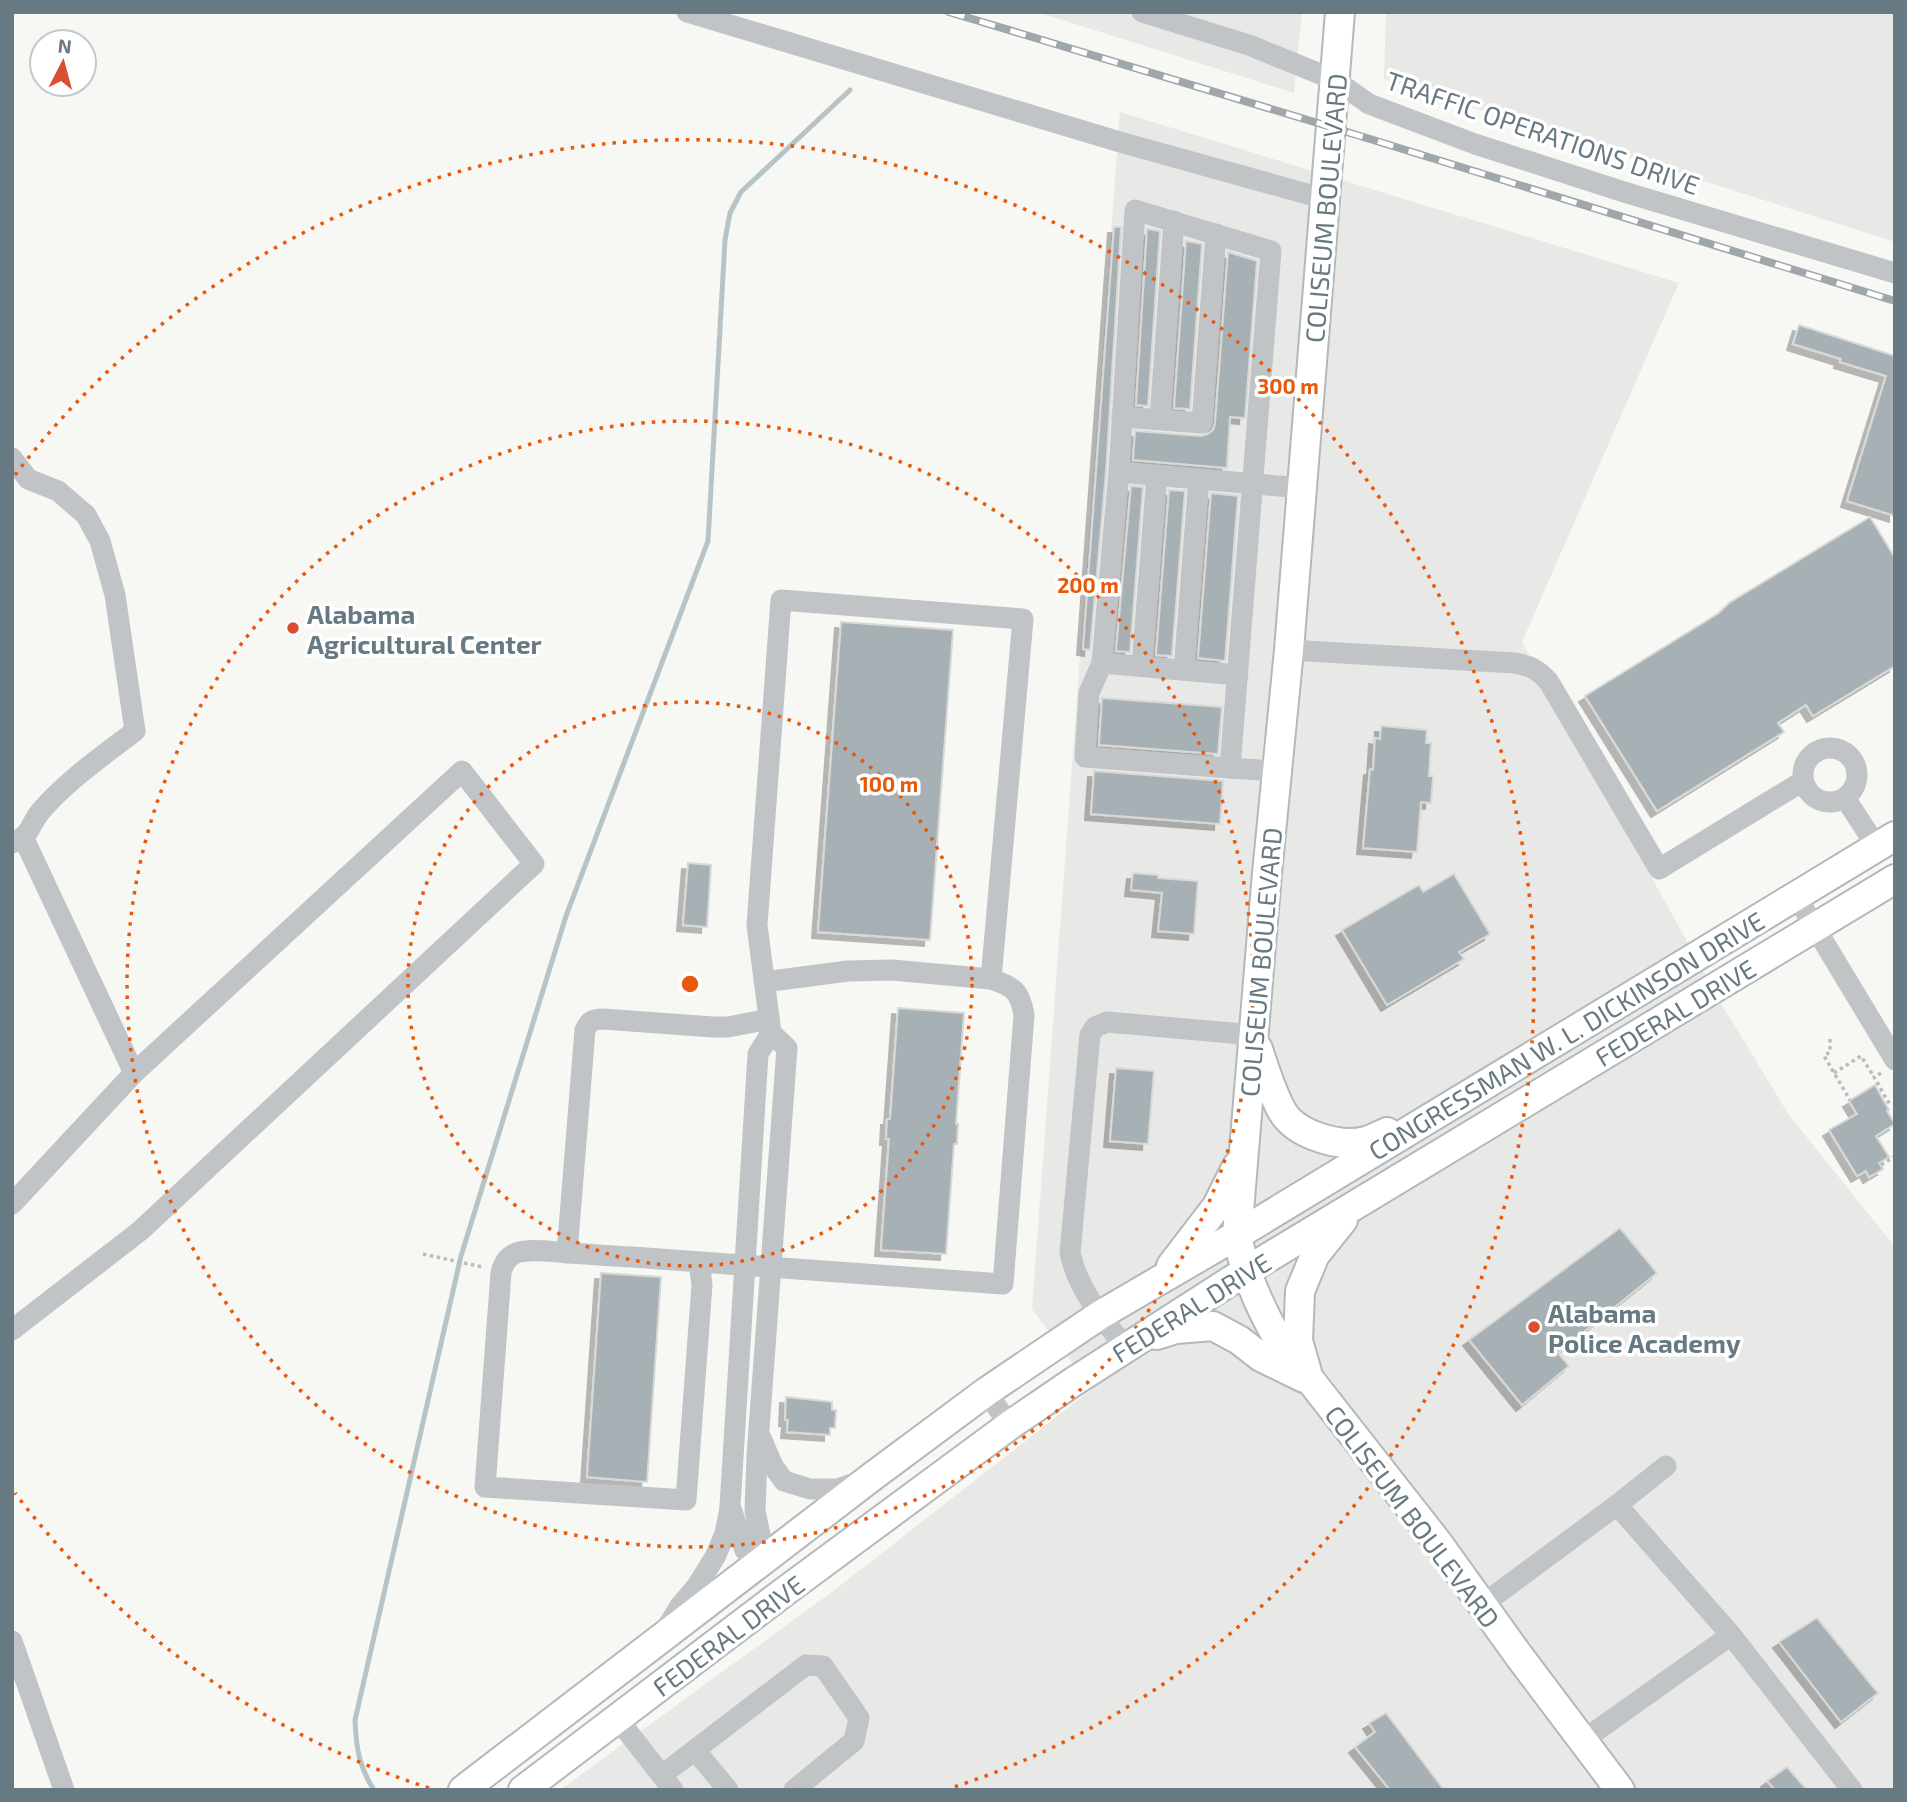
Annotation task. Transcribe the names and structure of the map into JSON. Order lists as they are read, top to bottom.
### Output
{
  "streets": {
    "main road": ["COLISEUM BOULEVARD", "FEDERAL DRIVE", "CONGRESSMAN W. L. DICKINSON DRIVE"],
    "street": ["TRAFFIC OPERATIONS DRIVE"]
  },
  "crossings": [
    ["TRAFFIC OPERATIONS DRIVE", "COLISEUM BOULEVARD"],
    ["COLISEUM BOULEVARD", "FEDERAL DRIVE"],
    ["COLISEUM BOULEVARD", "CONGRESSMAN W. L. DICKINSON DRIVE"],
    ["FEDERAL DRIVE", "CONGRESSMAN W. L. DICKINSON DRIVE"]
  ],
  "places": ["Alabama Agricultural Center", "Alabama Police Academy"],
  "north": "top",
  "rings": ["300 m", "200 m", "100 m"]
}
